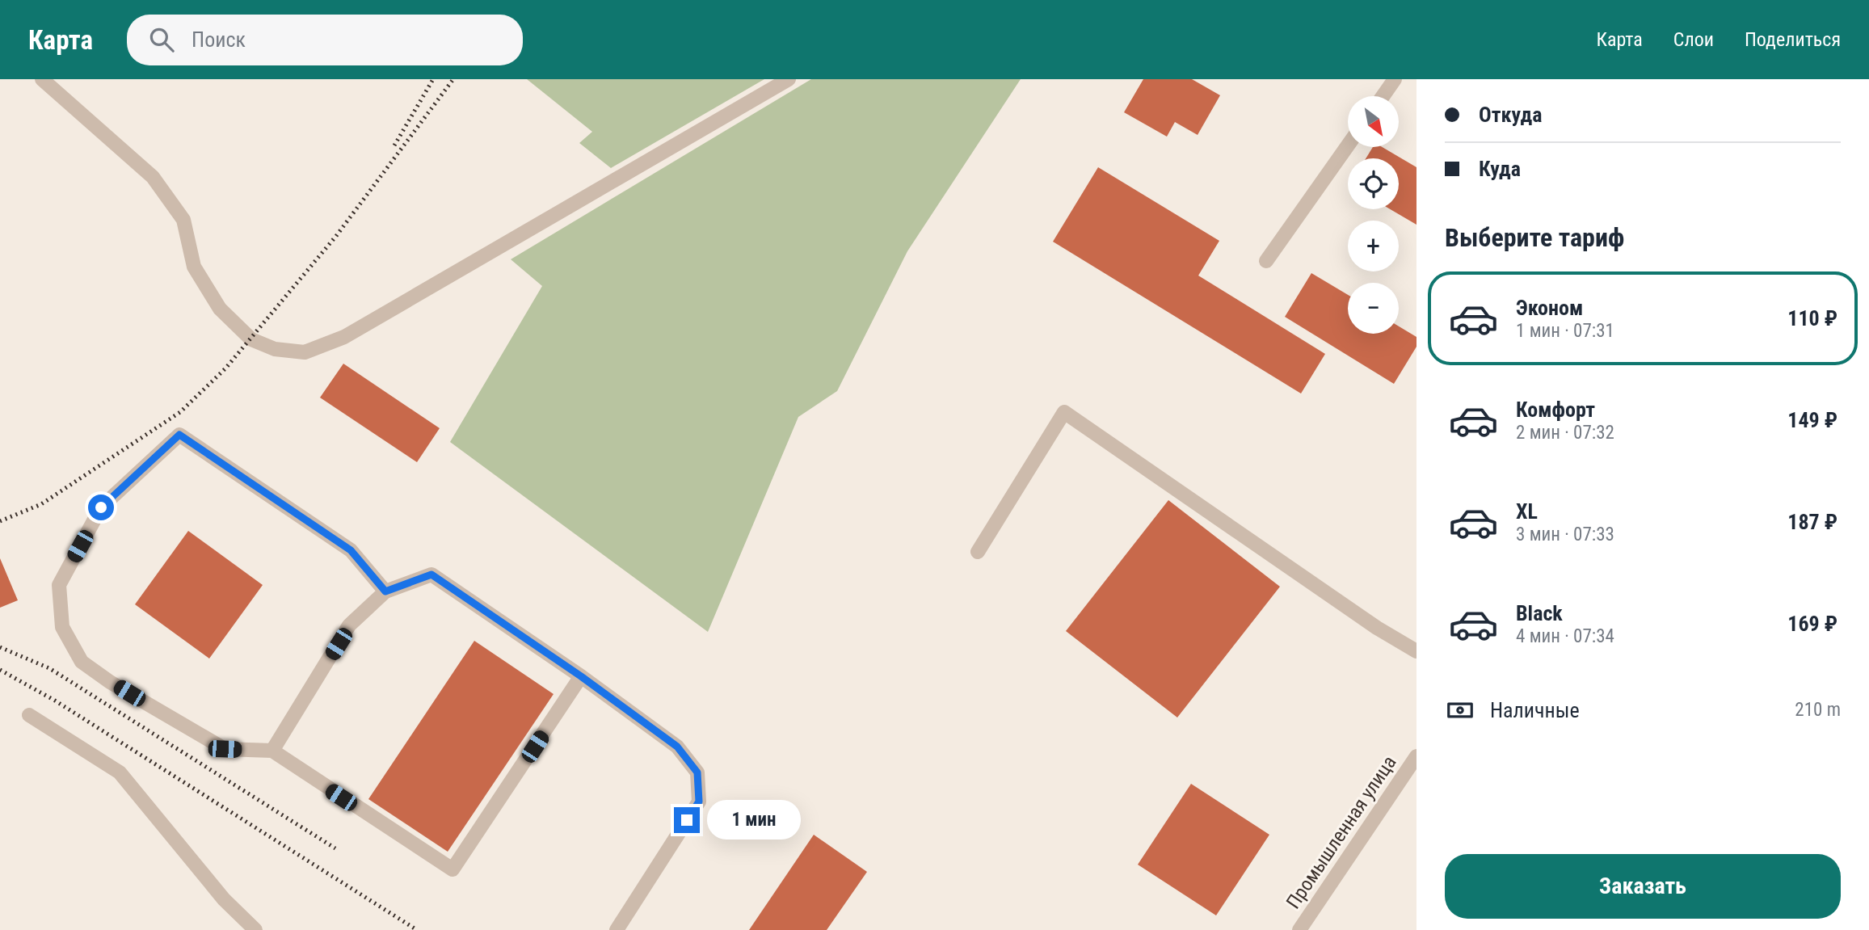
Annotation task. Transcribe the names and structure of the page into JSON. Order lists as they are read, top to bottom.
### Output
{
  "streets": {
    "street": ["Промышленная улица"]
  },
  "north": "bottom right",
  "page": {
    "header": "Карта",
    "search": "Поиск",
    "nav": ["Карта", "Слои", "Поделиться"],
    "banner": ["Откуда", "Куда"],
    "map_buttons": ["+", "−"],
    "heading": "Выберите тариф",
    "list": [
      {
        "name": "Эконом",
        "note": "1 мин · 07:31",
        "value": "110 ₽"
      },
      {
        "name": "Комфорт",
        "note": "2 мин · 07:32",
        "value": "149 ₽"
      },
      {
        "name": "XL",
        "note": "3 мин · 07:33",
        "value": "187 ₽"
      },
      {
        "name": "Black",
        "note": "4 мин · 07:34",
        "value": "169 ₽"
      }
    ],
    "pay": ["Наличные", "210 m"],
    "bubble": "1 мин",
    "buttons": "Заказать"
  }
}
